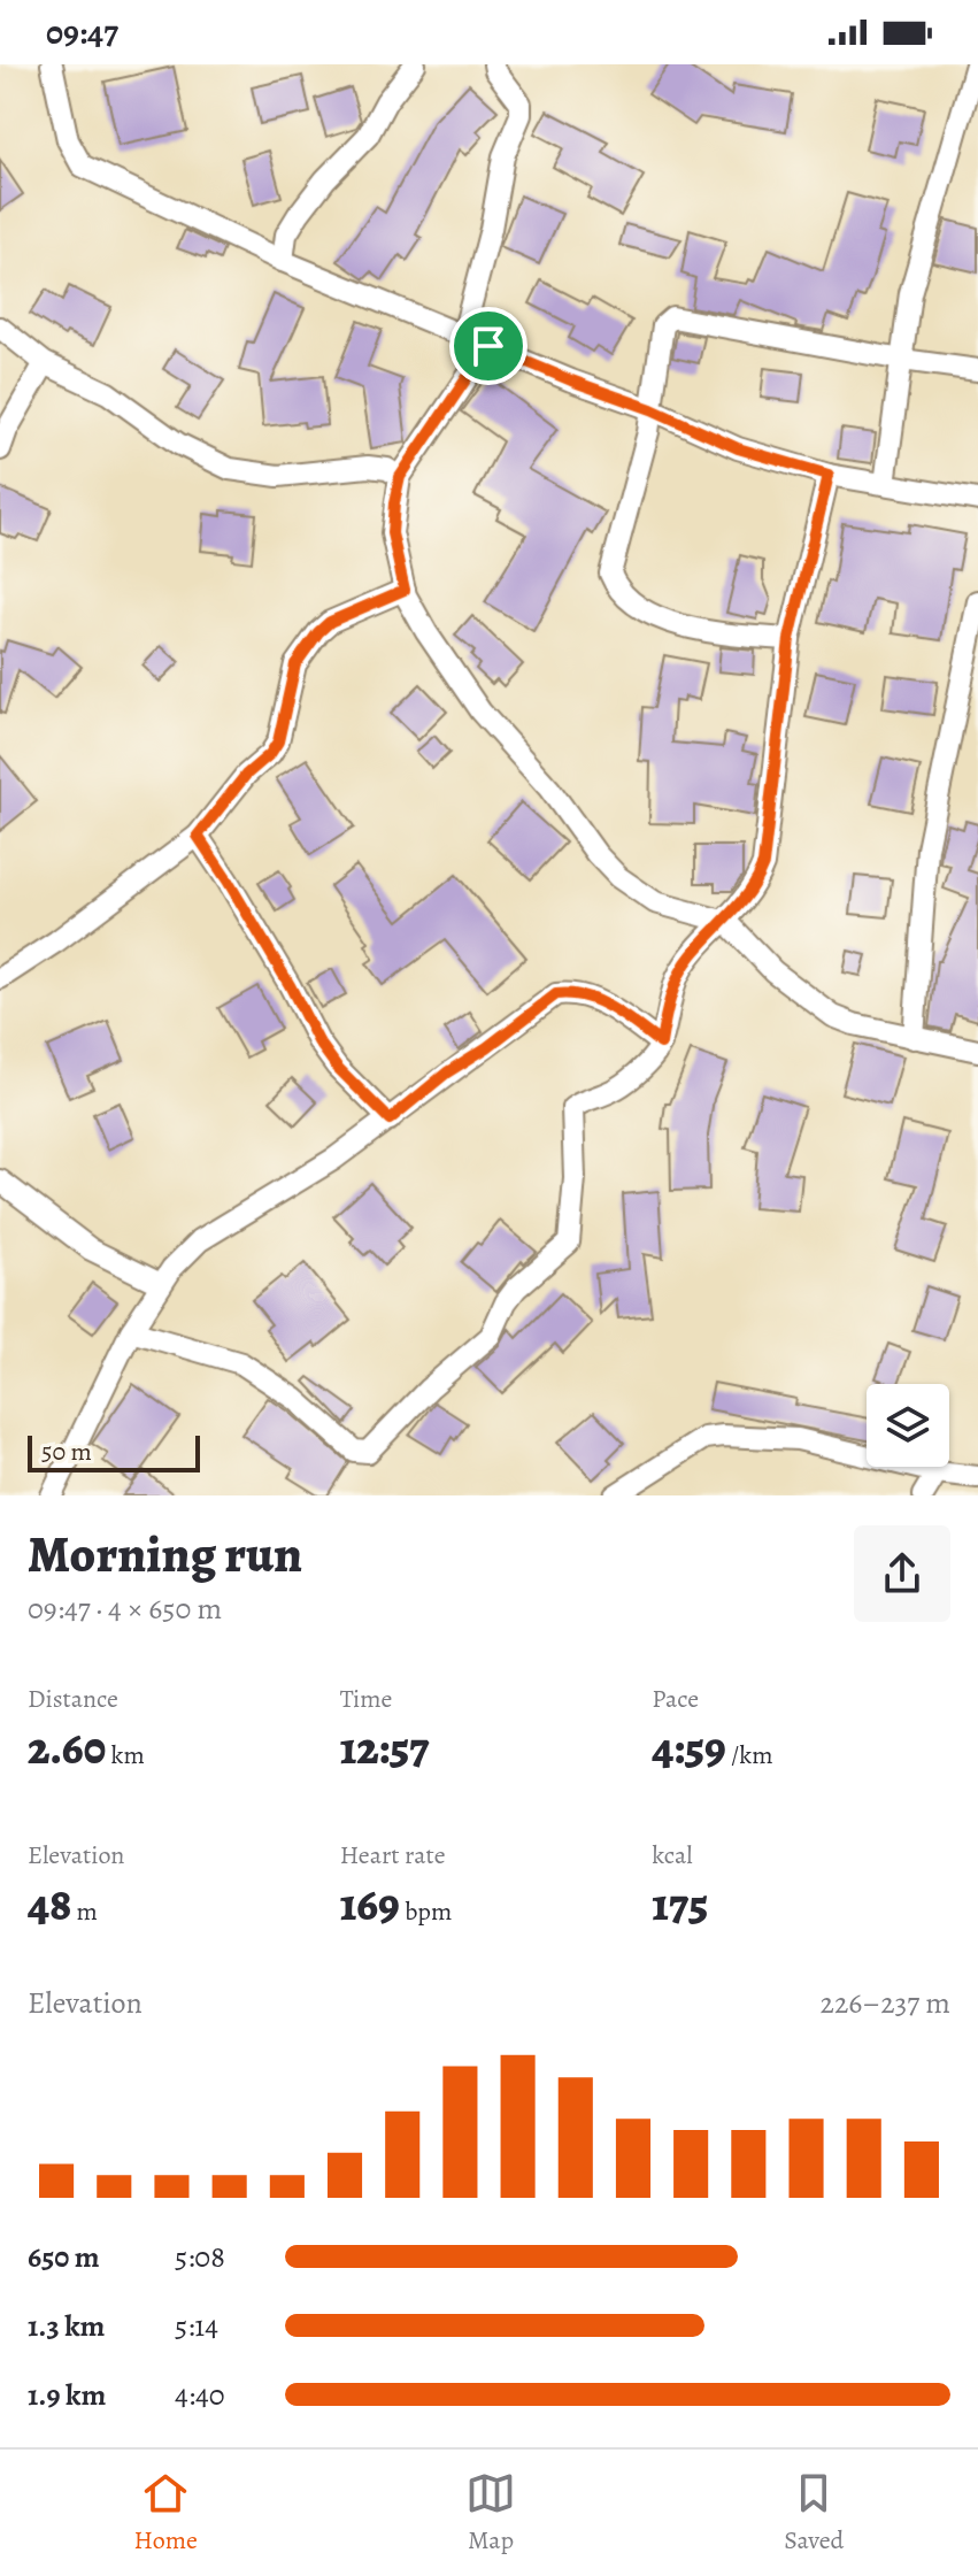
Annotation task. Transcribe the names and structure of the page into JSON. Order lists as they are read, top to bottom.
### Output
{
  "scale_bar": "50 m",
  "page": {
    "status": "09:47",
    "scale": "50 m",
    "heading": ["Morning run", "09:47 · 4 × 650 m"],
    "stats": [
      ["Distance", "2.60 km"],
      ["Time", "12:57"],
      ["Pace", "4:59 /km"],
      ["Elevation", "48 m"],
      ["Heart rate", "169 bpm"],
      ["kcal", "175"]
    ],
    "chart": ["Elevation", "226–237 m"],
    "list": [
      {
        "name": "650 m",
        "note": "5:08"
      },
      {
        "name": "1.3 km",
        "note": "5:14"
      },
      {
        "name": "1.9 km",
        "note": "4:40"
      }
    ],
    "tabs": ["Home", "Map", "Saved"]
  }
}
